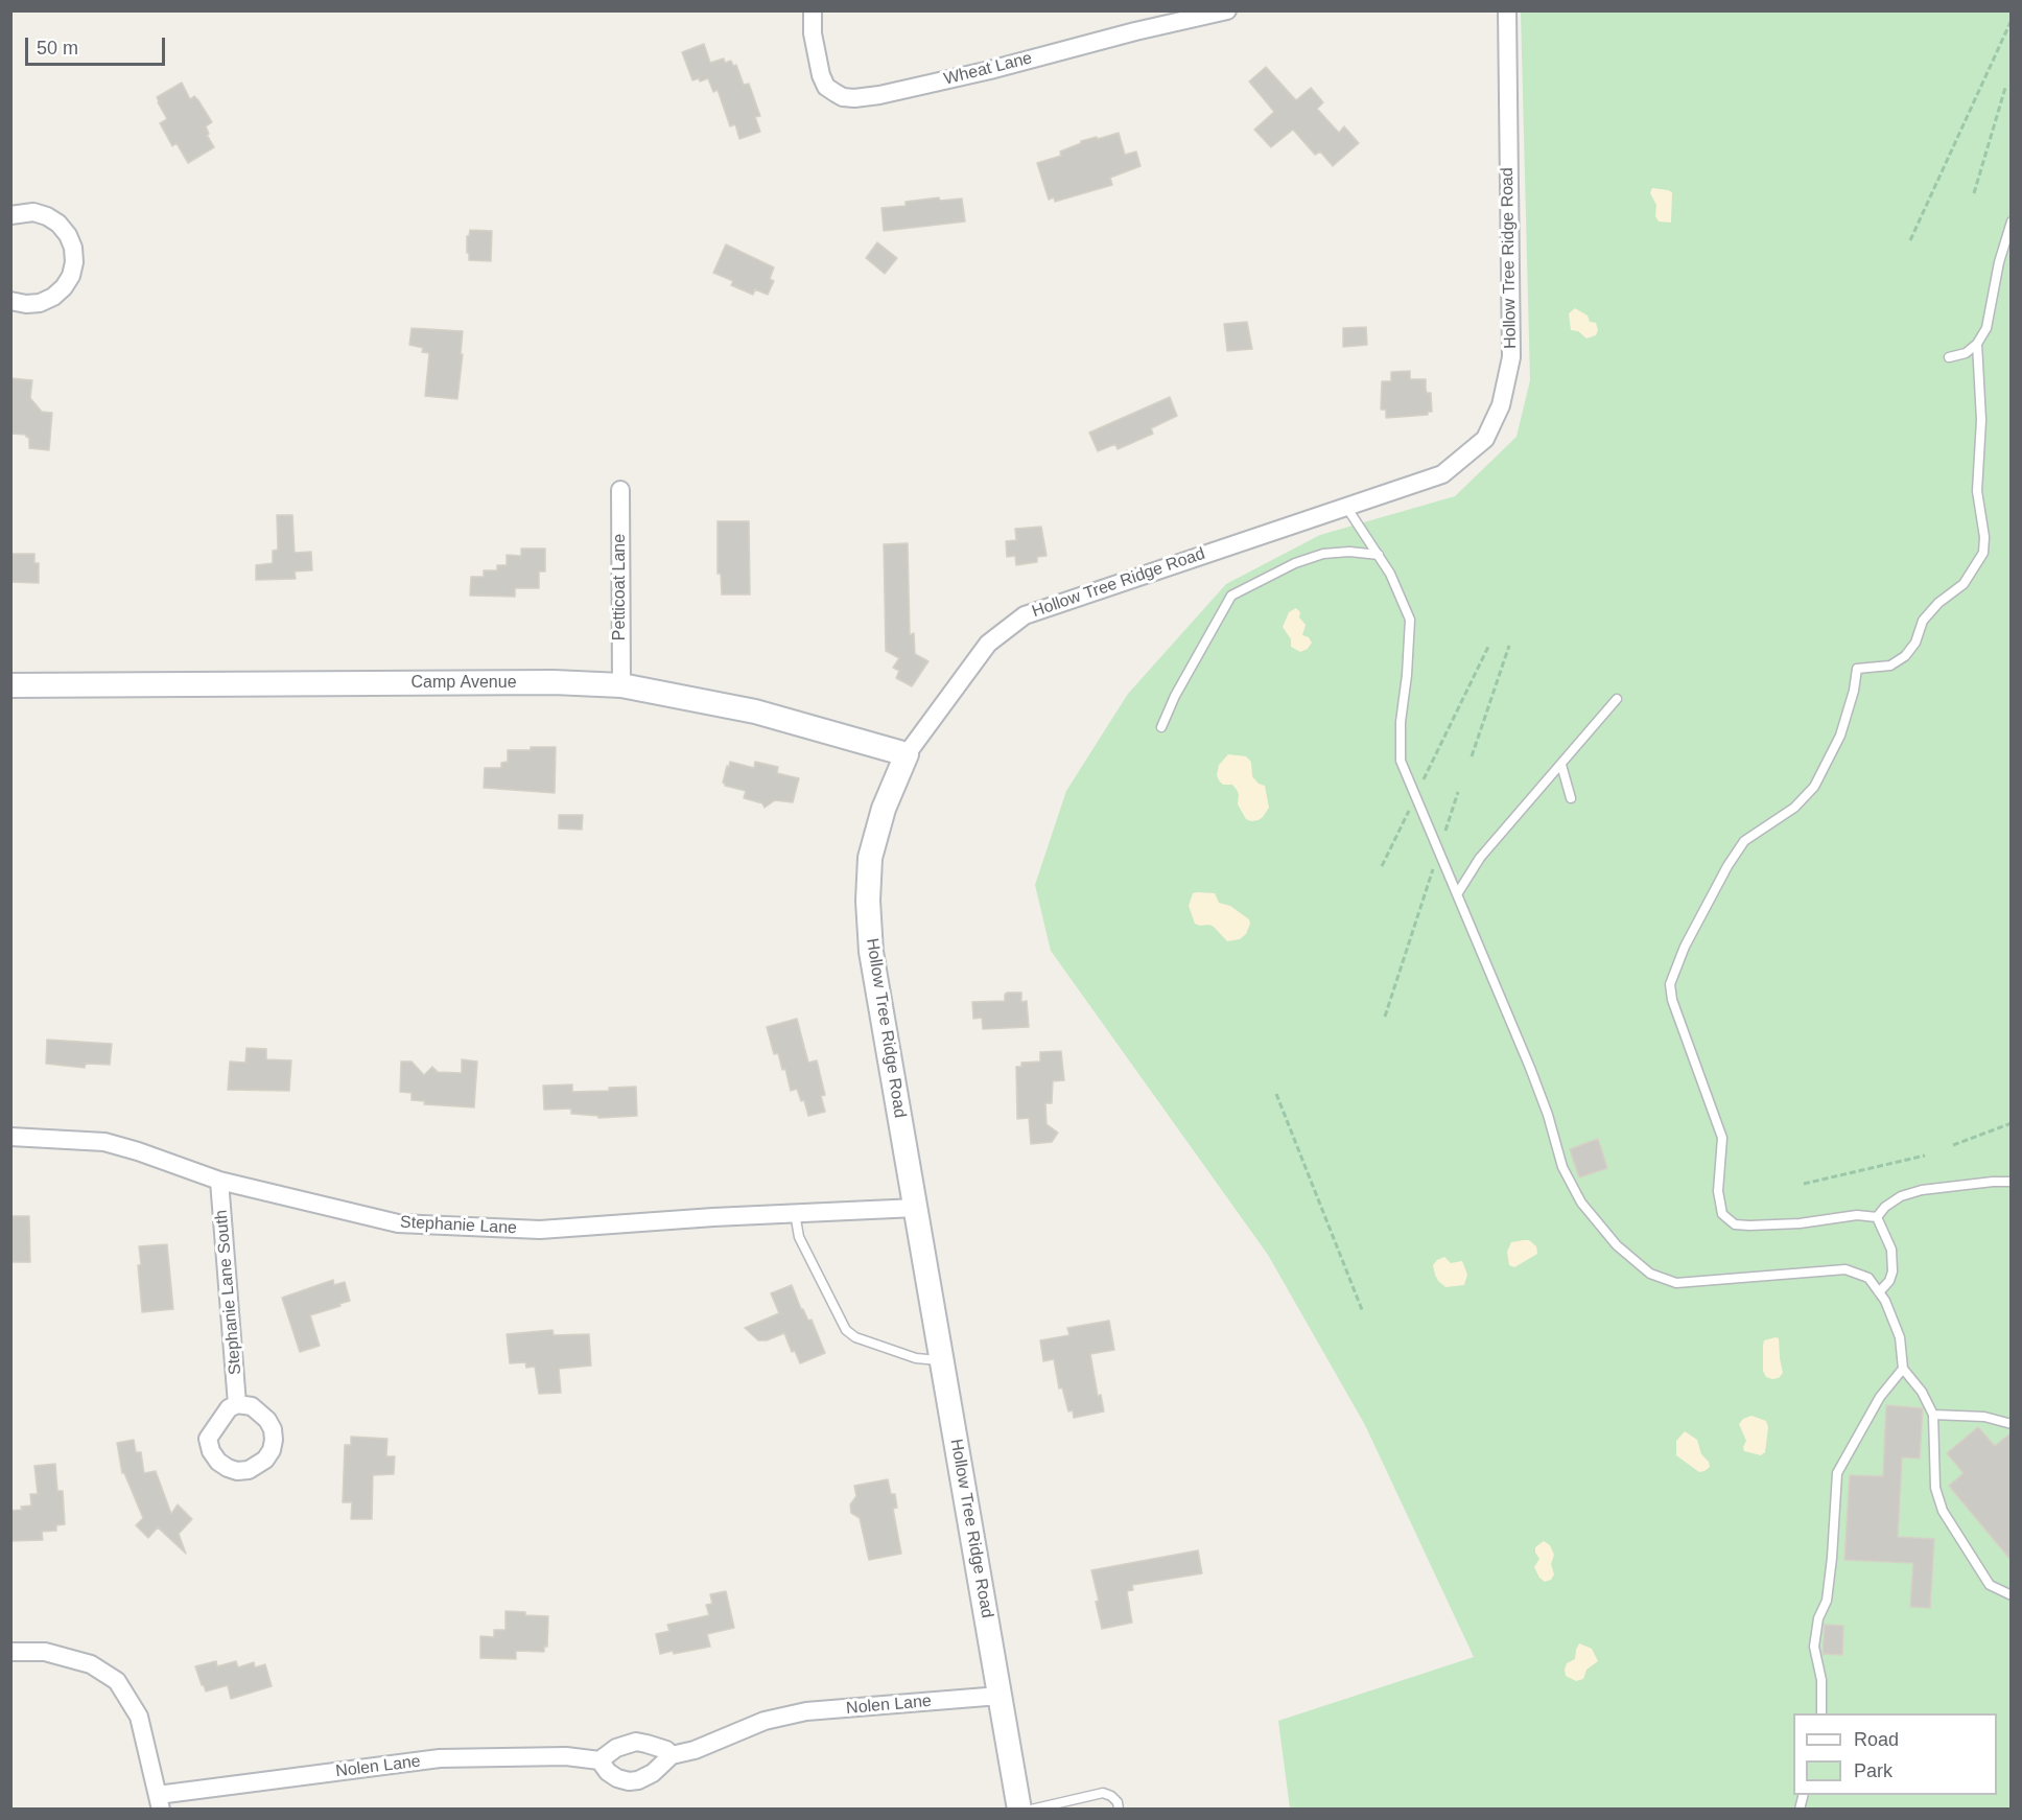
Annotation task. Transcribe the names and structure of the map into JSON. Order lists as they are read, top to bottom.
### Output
{
  "streets": {
    "street": [
      "Wheat Lane",
      "Hollow Tree Ridge Road",
      "Petticoat Lane",
      "Camp Avenue",
      "Stephanie Lane",
      "Stephanie Lane South",
      "Nolen Lane"
    ]
  },
  "crossings": [
    ["Hollow Tree Ridge Road", "Camp Avenue"],
    ["Hollow Tree Ridge Road", "Stephanie Lane"],
    ["Hollow Tree Ridge Road", "Nolen Lane"],
    ["Petticoat Lane", "Camp Avenue"],
    ["Stephanie Lane", "Stephanie Lane South"]
  ],
  "legend": ["Road", "Park"],
  "scale_bar": "50 m"
}
